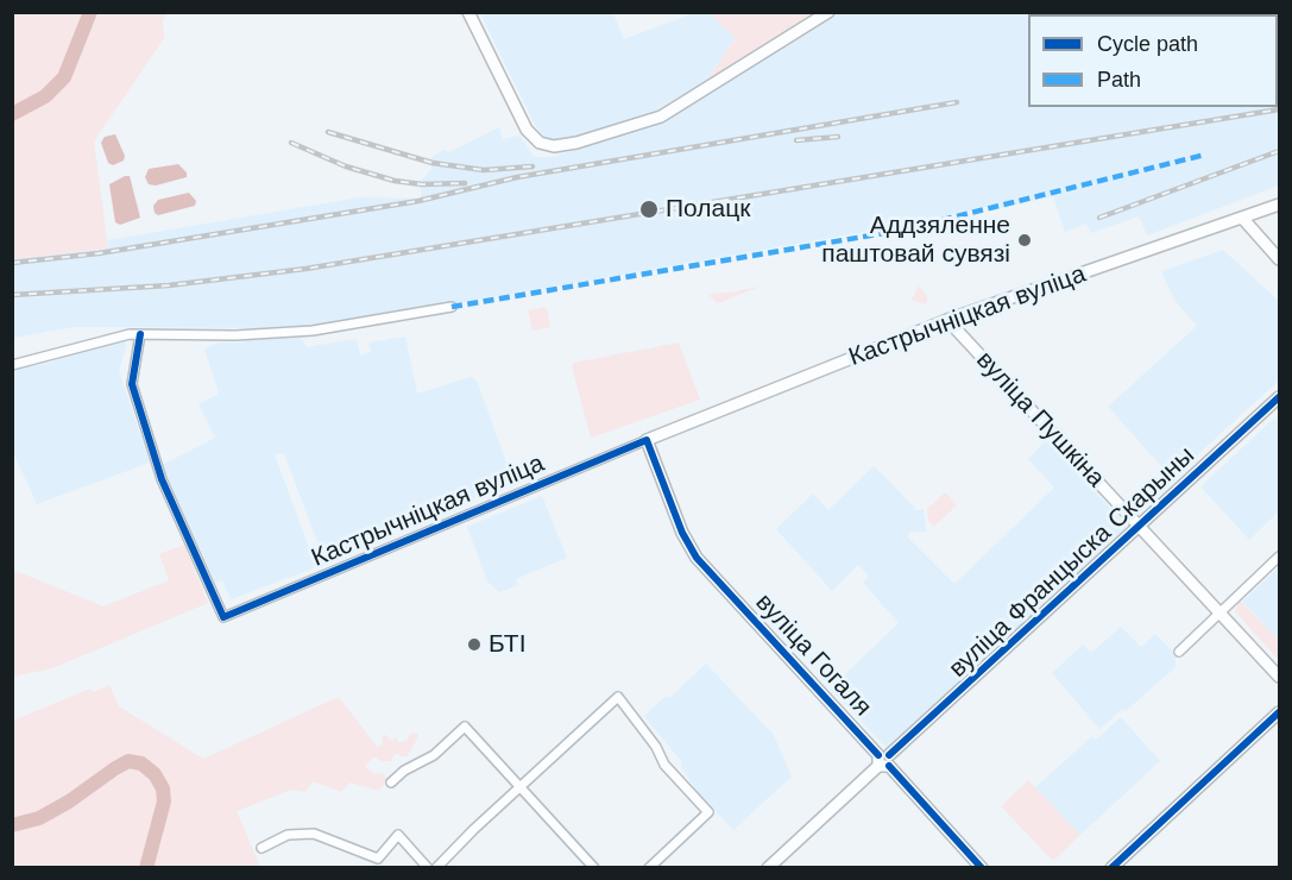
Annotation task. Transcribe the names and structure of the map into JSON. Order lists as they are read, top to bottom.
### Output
{
  "streets": {
    "street": [
      "Кастрычніцкая вуліца",
      "вуліца Пушкіна",
      "вуліца Францыска Скарыны",
      "вуліца Гогаля"
    ]
  },
  "crossings": [
    ["Кастрычніцкая вуліца", "вуліца Пушкіна"],
    ["Кастрычніцкая вуліца", "вуліца Гогаля"],
    ["вуліца Пушкіна", "вуліца Францыска Скарыны"],
    ["вуліца Францыска Скарыны", "вуліца Гогаля"]
  ],
  "places": ["Полацк", "Аддзяленне паштовай сувязі", "БТІ"],
  "legend": ["Cycle path", "Path"]
}
